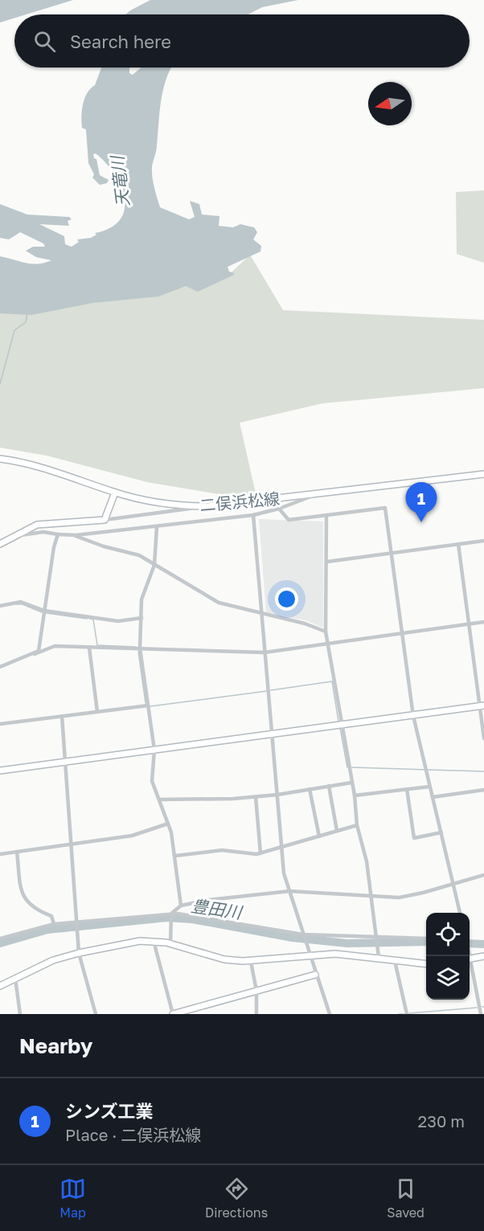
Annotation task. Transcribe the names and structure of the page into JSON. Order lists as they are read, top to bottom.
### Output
{
  "streets": {
    "street": ["二俣浜松線"]
  },
  "water": ["天竜川", "豊田川"],
  "north": "left",
  "page": {
    "search": "Search here",
    "pins": "1",
    "heading": "Nearby",
    "list": [
      {
        "mark": "1",
        "name": "シンズ工業",
        "note": "Place · 二俣浜松線",
        "value": "230 m"
      }
    ],
    "nav": ["Map", "Directions", "Saved"]
  }
}
